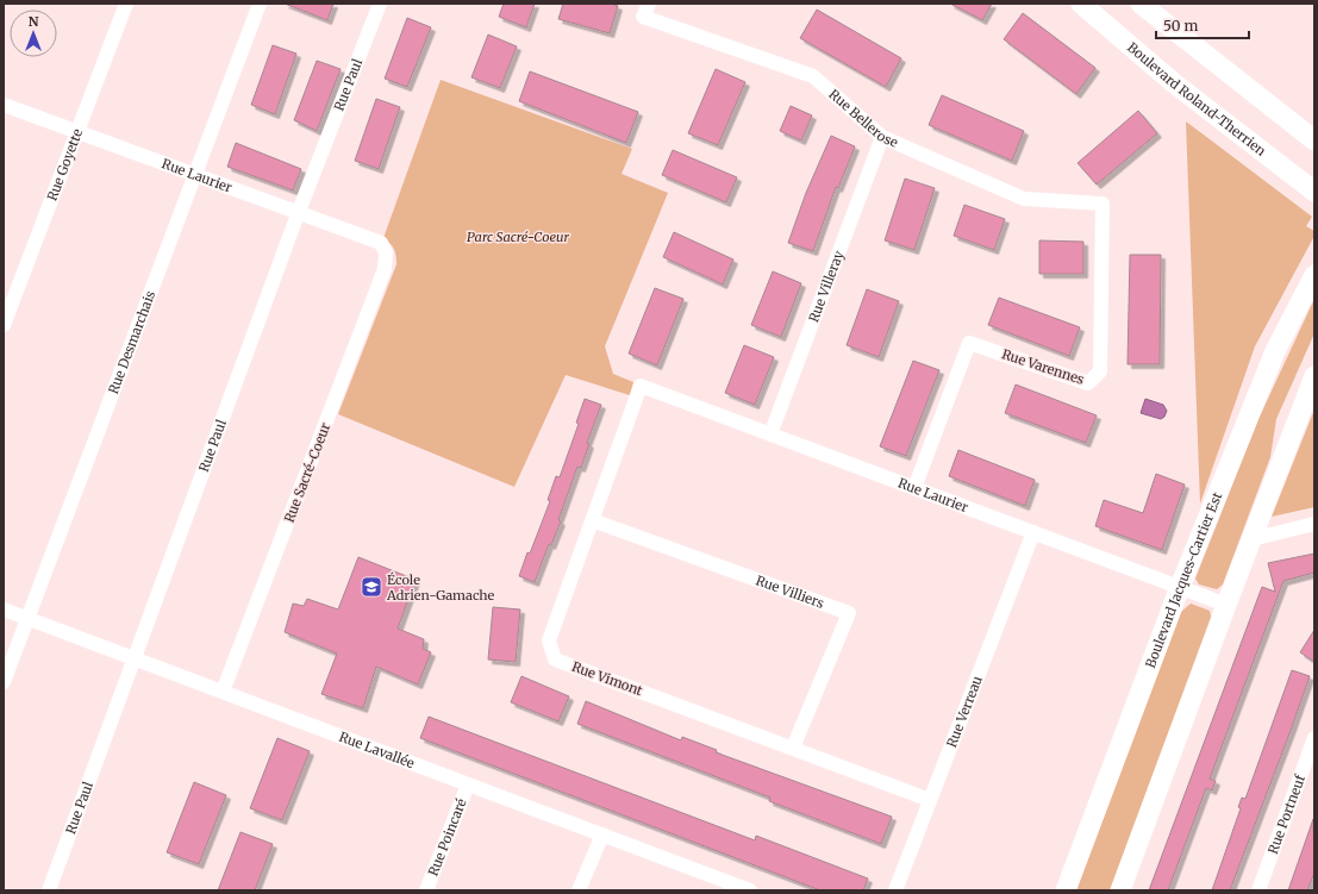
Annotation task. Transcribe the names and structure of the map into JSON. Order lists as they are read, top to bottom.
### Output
{
  "streets": {
    "main road": ["Boulevard Roland-Therrien", "Boulevard Jacques-Cartier Est"],
    "street": [
      "Rue Paul",
      "Rue Bellerose",
      "Rue Goyette",
      "Rue Laurier",
      "Rue Villeray",
      "Rue Desmarchais",
      "Rue Varennes",
      "Rue Sacré-Coeur",
      "Rue Villiers",
      "Rue Vimont",
      "Rue Verreau",
      "Rue Lavallée",
      "Rue Portneuf",
      "Rue Poincaré"
    ]
  },
  "crossings": [
    ["Rue Paul", "Rue Laurier"],
    ["Rue Paul", "Rue Lavallée"],
    ["Rue Bellerose", "Rue Villeray"],
    ["Rue Bellerose", "Rue Varennes"],
    ["Rue Goyette", "Rue Laurier"],
    ["Rue Laurier", "Rue Villeray"],
    ["Rue Laurier", "Rue Desmarchais"],
    ["Rue Laurier", "Rue Varennes"],
    ["Rue Laurier", "Rue Sacré-Coeur"],
    ["Rue Laurier", "Boulevard Jacques-Cartier Est"],
    ["Rue Laurier", "Rue Vimont"],
    ["Rue Laurier", "Rue Verreau"],
    ["Rue Desmarchais", "Rue Lavallée"],
    ["Rue Sacré-Coeur", "Rue Lavallée"],
    ["Rue Villiers", "Rue Vimont"],
    ["Rue Vimont", "Rue Verreau"],
    ["Rue Lavallée", "Rue Poincaré"]
  ],
  "parks": ["Parc Sacré-Coeur"],
  "places": {
    "school or university": ["École Adrien-Gamache"]
  },
  "scale_bar": "50 m",
  "north": "top"
}
